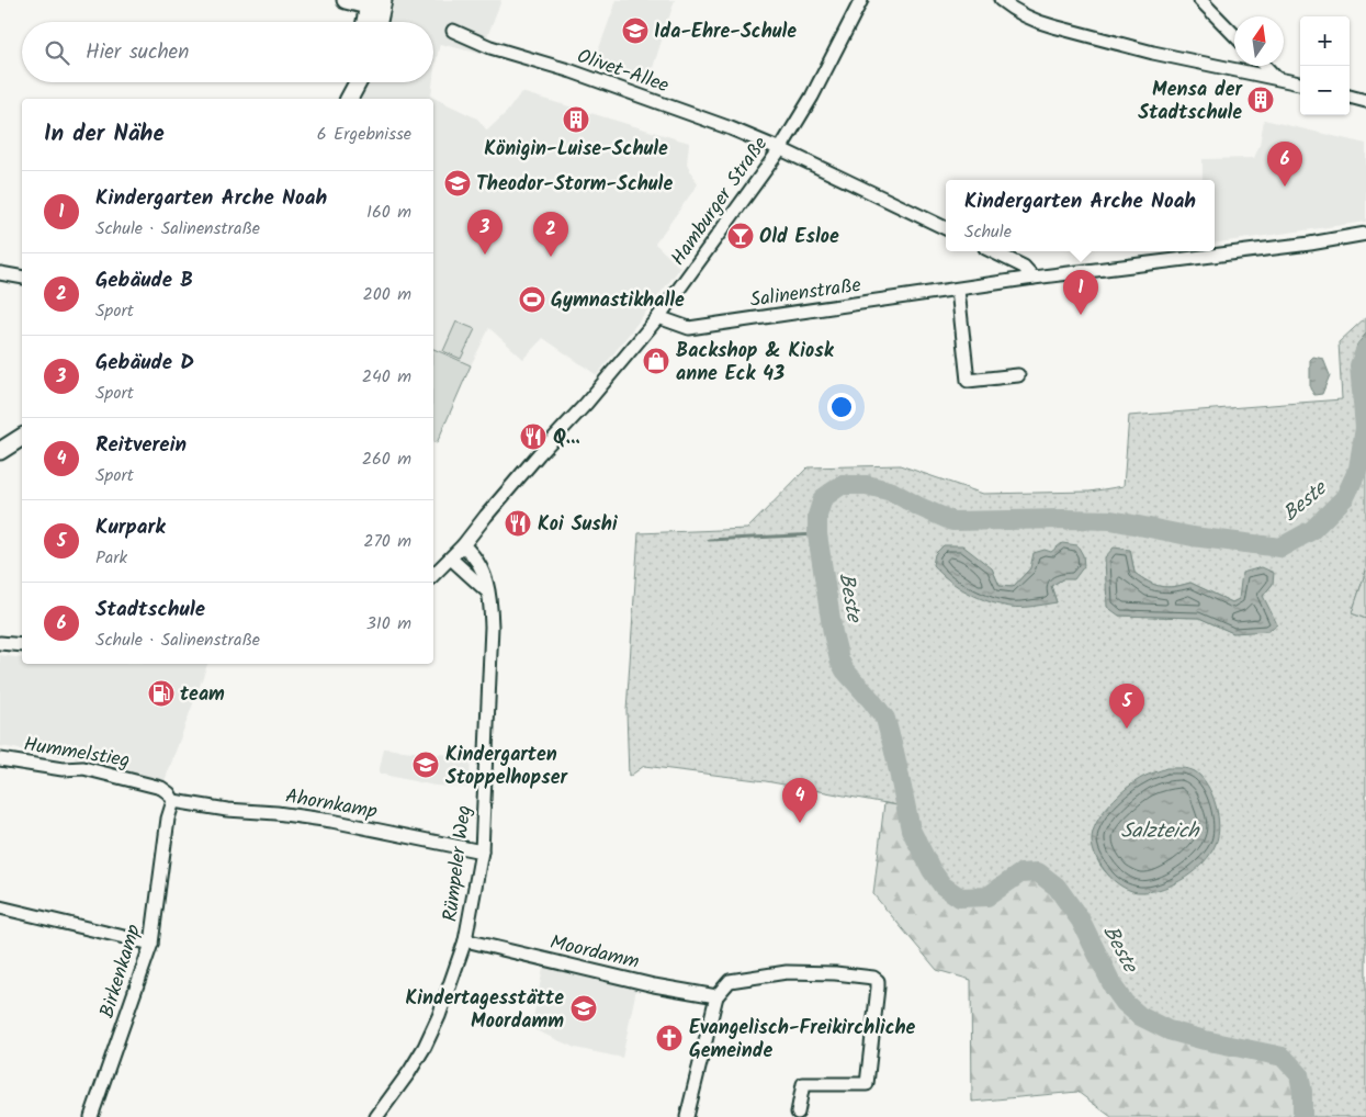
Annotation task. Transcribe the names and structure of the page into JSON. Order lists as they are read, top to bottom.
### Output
{
  "streets": {
    "street": [
      "Olivet-Allee",
      "Hamburger Straße",
      "Salinenstraße",
      "Hummelstieg",
      "Ahornkamp",
      "Rümpeler Weg",
      "Moordamm",
      "Birkenkamp"
    ]
  },
  "crossings": [
    ["Olivet-Allee", "Hamburger Straße"],
    ["Hamburger Straße", "Salinenstraße"],
    ["Hamburger Straße", "Rümpeler Weg"],
    ["Hummelstieg", "Ahornkamp"],
    ["Hummelstieg", "Birkenkamp"],
    ["Ahornkamp", "Rümpeler Weg"],
    ["Ahornkamp", "Birkenkamp"],
    ["Rümpeler Weg", "Moordamm"]
  ],
  "water": ["Beste", "Salzteich"],
  "places": {
    "school or university": [
      "Ida-Ehre-Schule",
      "Theodor-Storm-Schule",
      "Kindergarten Stoppelhopser",
      "Kindertagesstätte Moordamm"
    ],
    "building": ["Mensa der Stadtschule", "Königin-Luise-Schule"],
    "bar": ["Old Esloe"],
    "sports": ["Gymnastikhalle"],
    "shop": ["Backshop & Kiosk anne Eck 43"],
    "restaurant": ["Q...", "Koi Sushi"],
    "fuel station": ["team"],
    "church": ["Evangelisch-Freikirchliche Gemeinde"]
  },
  "north": "top",
  "page": {
    "map_buttons": ["+", "−"],
    "search": "Hier suchen",
    "heading": ["In der Nähe", "6 Ergebnisse"],
    "pins": [
      "6",
      "3",
      "2",
      "1",
      "5",
      "4"
    ],
    "list": [
      {
        "mark": "1",
        "name": "Kindergarten Arche Noah",
        "note": "Schule · Salinenstraße",
        "value": "160 m"
      },
      {
        "mark": "2",
        "name": "Gebäude B",
        "note": "Sport",
        "value": "200 m"
      },
      {
        "mark": "3",
        "name": "Gebäude D",
        "note": "Sport",
        "value": "240 m"
      },
      {
        "mark": "4",
        "name": "Reitverein",
        "note": "Sport",
        "value": "260 m"
      },
      {
        "mark": "5",
        "name": "Kurpark",
        "note": "Park",
        "value": "270 m"
      },
      {
        "mark": "6",
        "name": "Stadtschule",
        "note": "Schule · Salinenstraße",
        "value": "310 m"
      }
    ],
    "popup": ["Kindergarten Arche Noah", "Schule"]
  }
}
